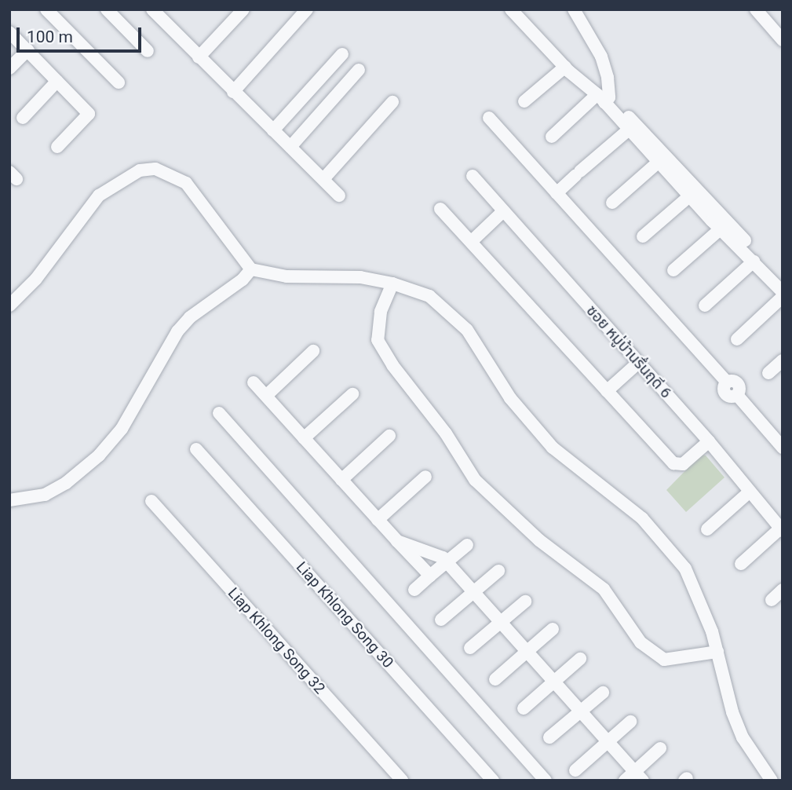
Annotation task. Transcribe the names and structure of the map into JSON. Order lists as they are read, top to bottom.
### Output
{
  "streets": {
    "street": ["ซอย หมู่บ้านรื่นฤดี 6", "Liap Khlong Song 30", "Liap Khlong Song 32"]
  },
  "scale_bar": "100 m"
}
